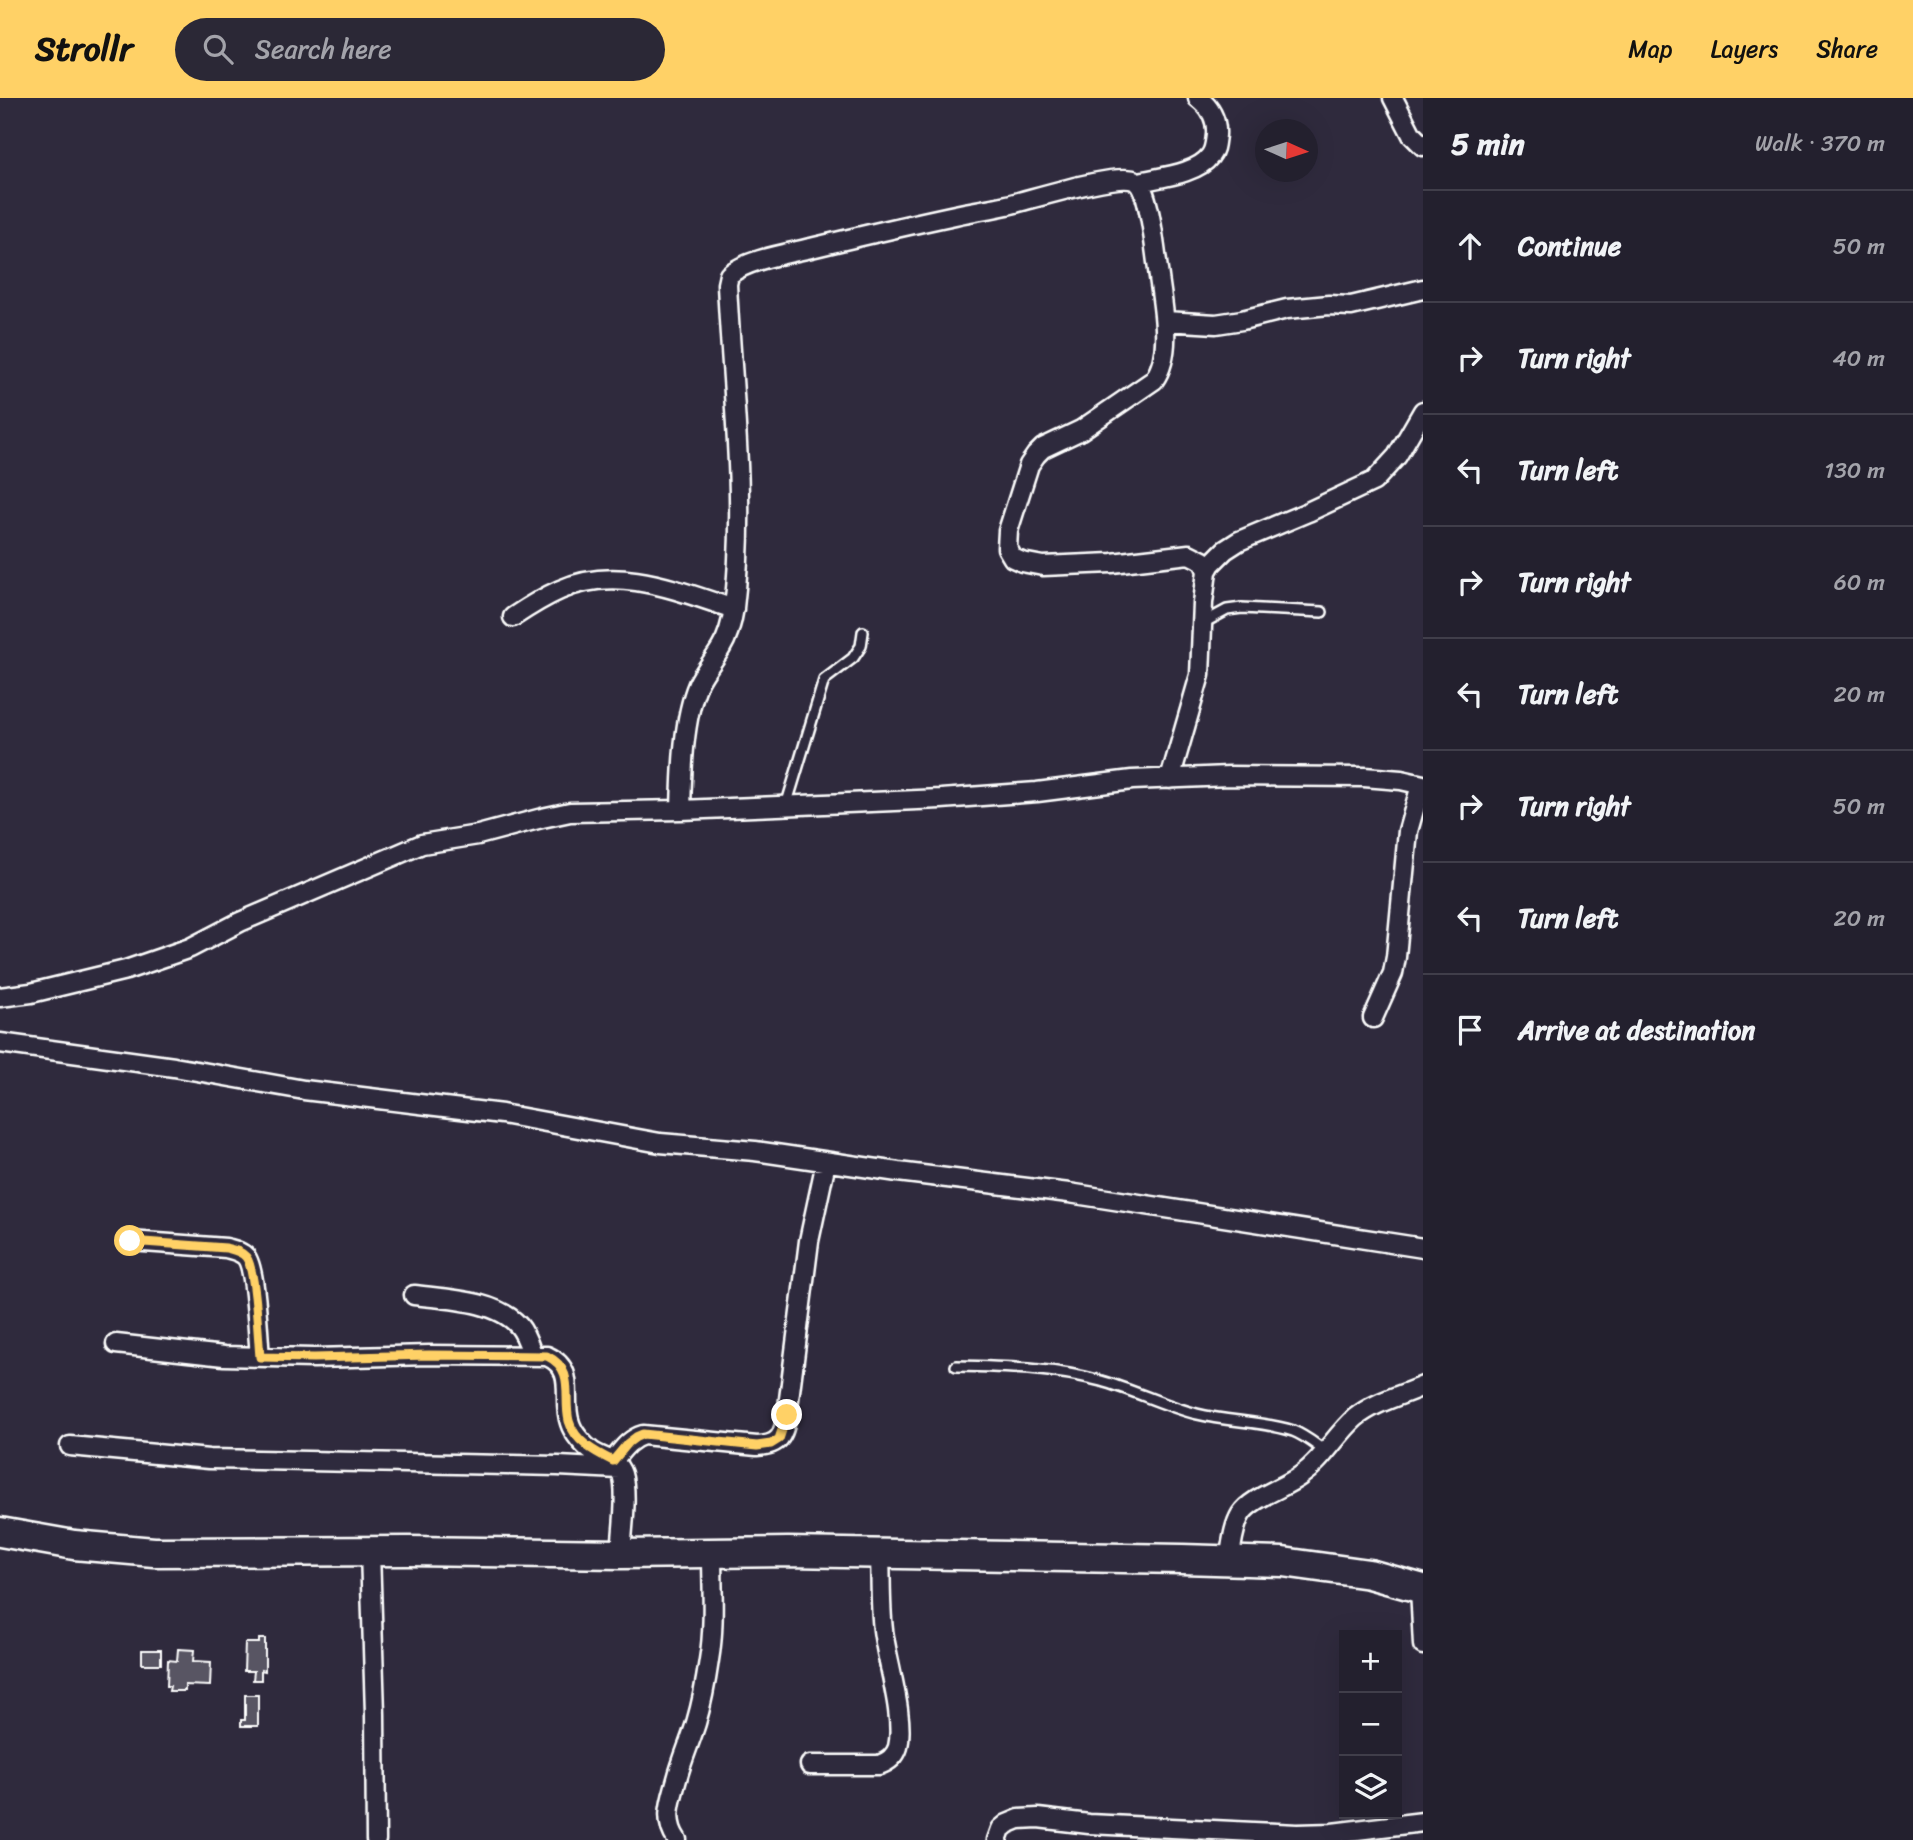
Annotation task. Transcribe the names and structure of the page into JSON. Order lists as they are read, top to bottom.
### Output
{
  "north": "right",
  "page": {
    "header": "Strollr",
    "search": "Search here",
    "nav": ["Map", "Layers", "Share"],
    "heading": ["5 min", "Walk · 370 m"],
    "list": [
      ["Continue", "50 m"],
      ["Turn right", "40 m"],
      ["Turn left", "130 m"],
      ["Turn right", "60 m"],
      ["Turn left", "20 m"],
      ["Turn right", "50 m"],
      ["Turn left", "20 m"],
      "Arrive at destination"
    ],
    "map_buttons": ["+", "−"]
  }
}
